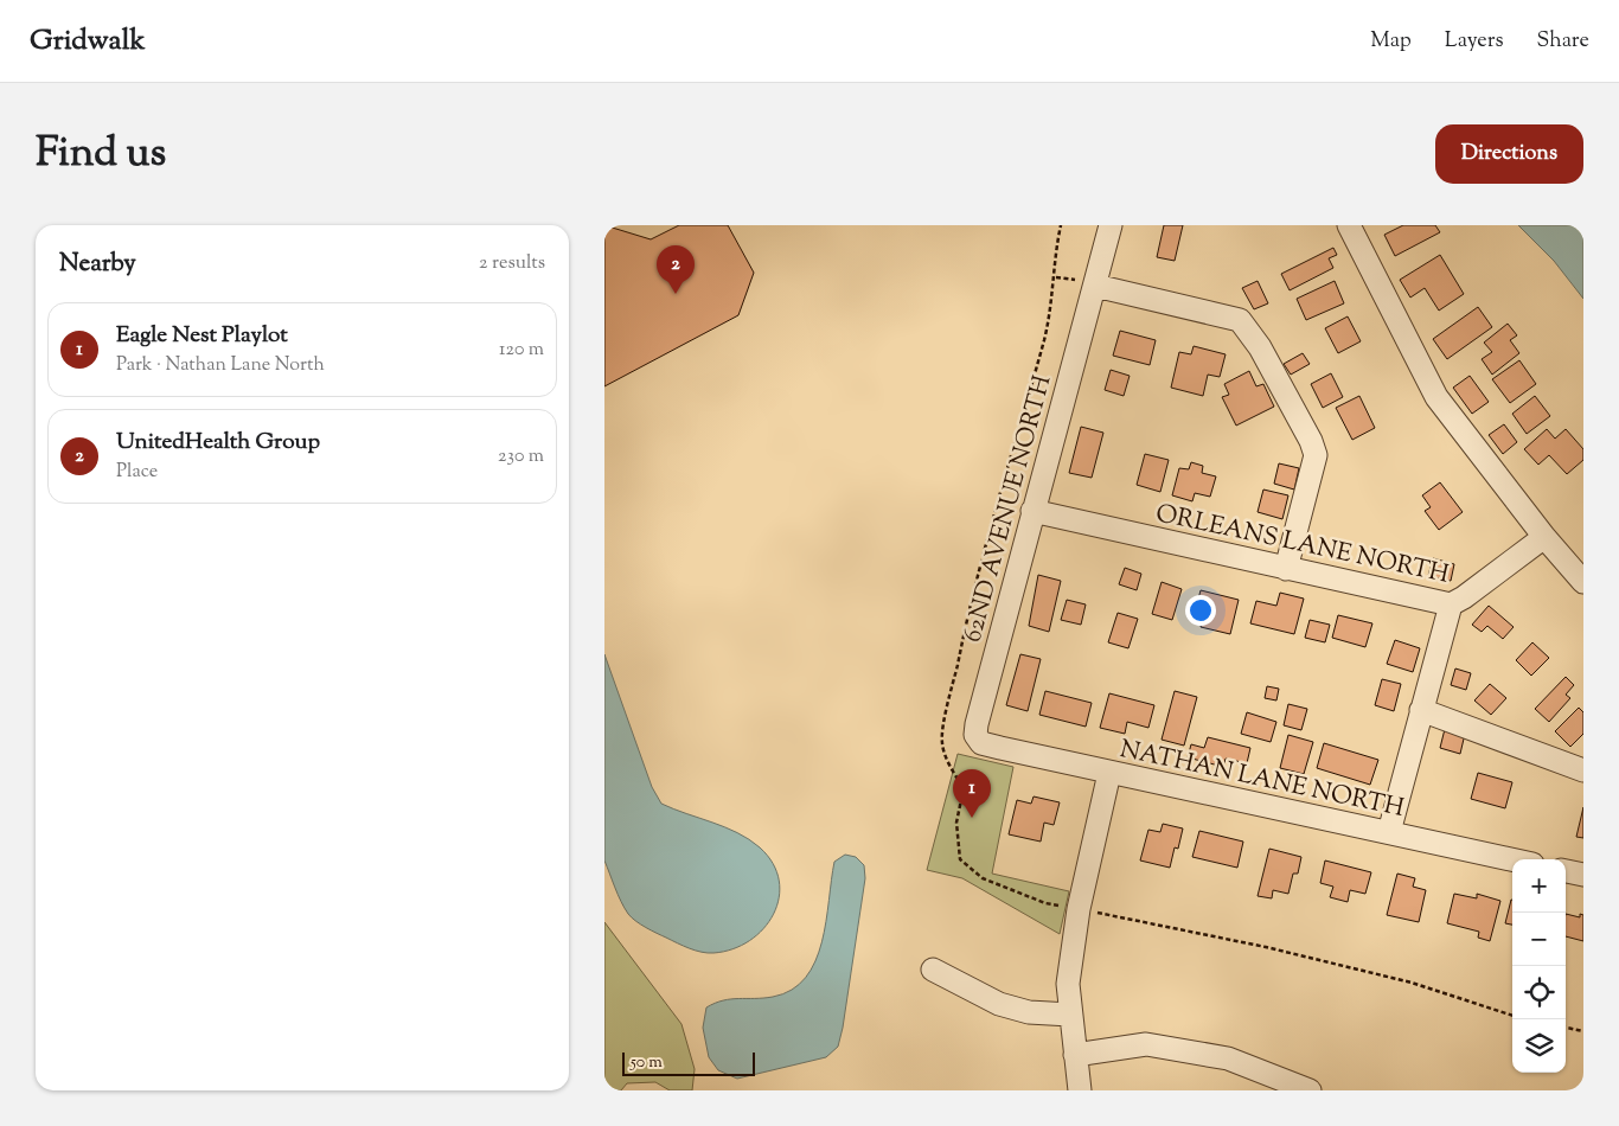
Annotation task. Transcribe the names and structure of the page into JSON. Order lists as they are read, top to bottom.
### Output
{
  "streets": {
    "street": ["62ND AVENUE NORTH", "ORLEANS LANE NORTH", "NATHAN LANE NORTH"]
  },
  "crossings": [
    ["62ND AVENUE NORTH", "ORLEANS LANE NORTH"],
    ["62ND AVENUE NORTH", "NATHAN LANE NORTH"]
  ],
  "scale_bar": "50 m",
  "page": {
    "header": "Gridwalk",
    "nav": ["Map", "Layers", "Share"],
    "title": "Find us",
    "buttons": "Directions",
    "heading": ["Nearby", "2 results"],
    "pins": ["2", "1"],
    "list": [
      {
        "mark": "1",
        "name": "Eagle Nest Playlot",
        "note": "Park · Nathan Lane North",
        "value": "120 m"
      },
      {
        "mark": "2",
        "name": "UnitedHealth Group",
        "note": "Place",
        "value": "230 m"
      }
    ],
    "map_buttons": ["+", "−"],
    "scale": "50 m"
  }
}
